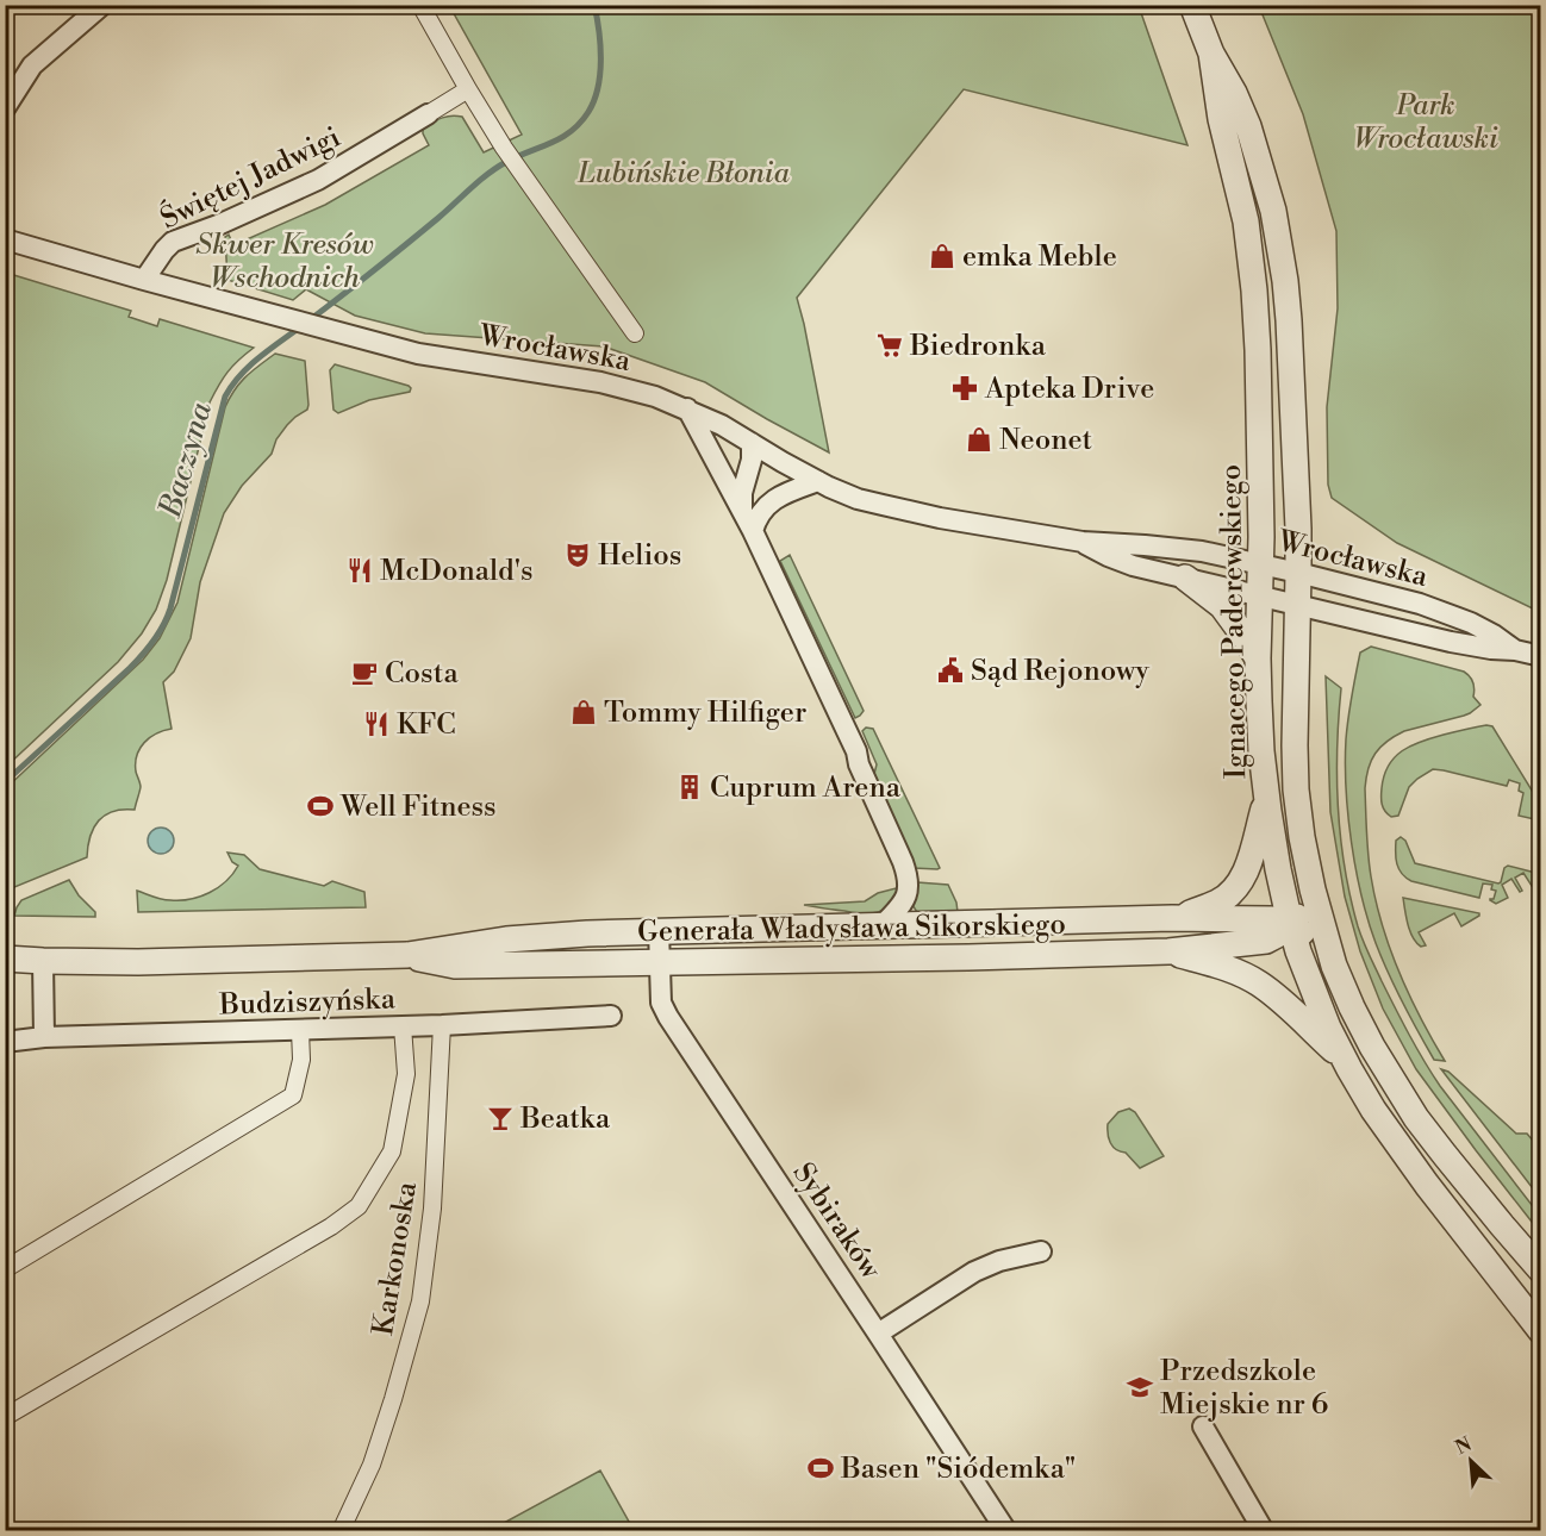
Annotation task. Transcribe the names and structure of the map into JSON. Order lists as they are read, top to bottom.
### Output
{
  "streets": {
    "street": [
      "Świętej Jadwigi",
      "Wrocławska",
      "Ignacego Paderewskiego",
      "Generała Władysława Sikorskiego",
      "Budziszyńska",
      "Sybiraków",
      "Karkonoska"
    ]
  },
  "crossings": [
    ["Świętej Jadwigi", "Wrocławska"],
    ["Wrocławska", "Ignacego Paderewskiego"],
    ["Ignacego Paderewskiego", "Generała Władysława Sikorskiego"],
    ["Generała Władysława Sikorskiego", "Sybiraków"],
    ["Budziszyńska", "Karkonoska"]
  ],
  "water": ["Baczyna"],
  "parks": ["Park Wrocławski", "Lubińskie Błonia", "Skwer Kresów Wschodnich"],
  "places": {
    "shop": ["emka Meble", "Neonet", "Tommy Hilfiger"],
    "supermarket": ["Biedronka"],
    "pharmacy": ["Apteka Drive"],
    "theatre": ["Helios"],
    "restaurant": ["McDonald's", "KFC"],
    "public building": ["Sąd Rejonowy"],
    "cafe": ["Costa"],
    "building": ["Cuprum Arena"],
    "sports": ["Well Fitness", "Basen \"Siódemka\""],
    "bar": ["Beatka"],
    "school or university": ["Przedszkole Miejskie nr 6"]
  },
  "north": "top left"
}
